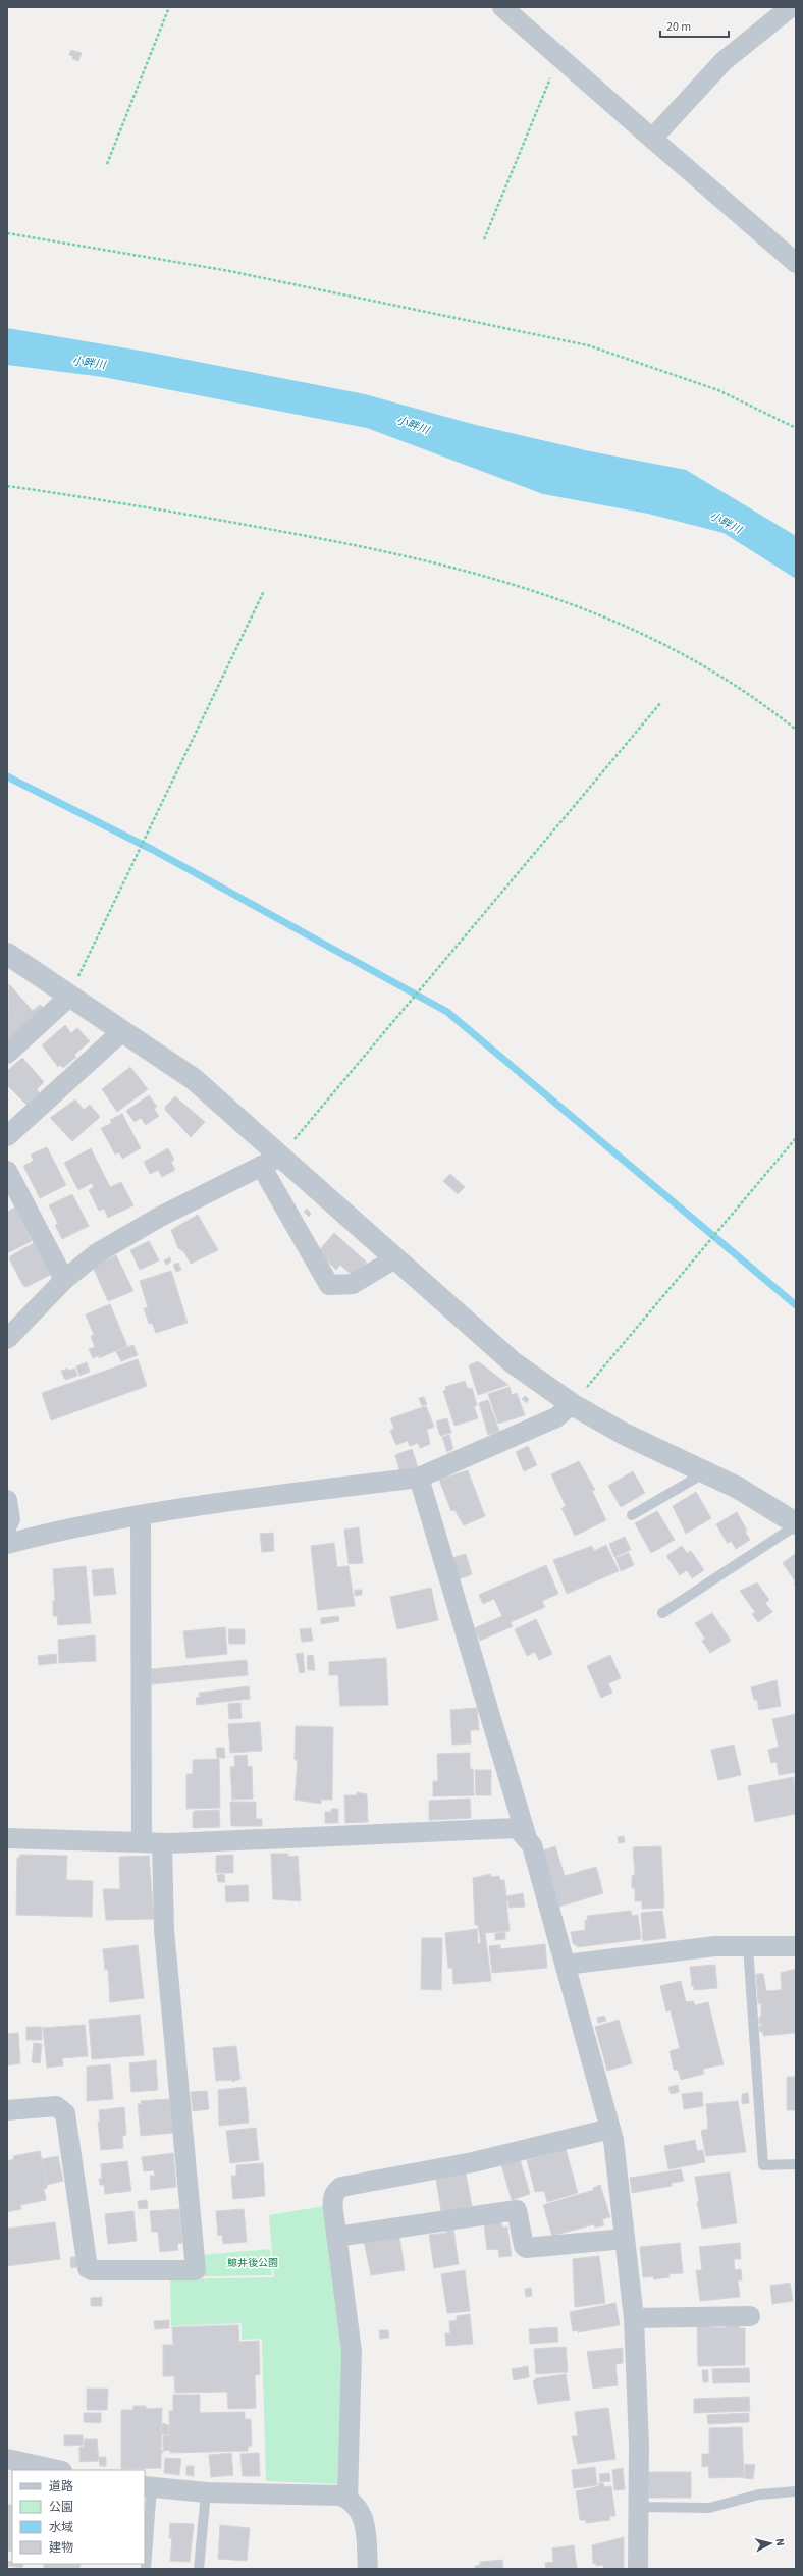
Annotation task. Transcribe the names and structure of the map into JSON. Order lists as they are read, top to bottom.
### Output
{
  "water": ["小畔川"],
  "parks": ["鯨井後公園"],
  "legend": [
    "道路",
    "公園",
    "水域",
    "建物"
  ],
  "scale_bar": "20 m",
  "north": "right"
}
